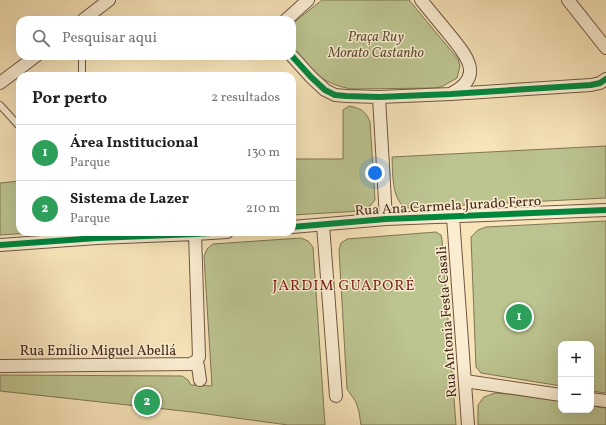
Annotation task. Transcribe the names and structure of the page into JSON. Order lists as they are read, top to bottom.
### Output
{
  "streets": {
    "street": ["Rua Ana Carmela Jurado Ferro", "Rua Antonia Festa Casali", "Rua Emílio Miguel Abellá"]
  },
  "crossings": [
    ["Rua Ana Carmela Jurado Ferro", "Rua Antonia Festa Casali"]
  ],
  "districts": ["JARDIM GUAPORÉ"],
  "parks": ["Praça Ruy Morato Castanho"],
  "page": {
    "search": "Pesquisar aqui",
    "heading": ["Por perto", "2 resultados"],
    "list": [
      {
        "mark": "1",
        "name": "Área Institucional",
        "note": "Parque",
        "value": "130 m"
      },
      {
        "mark": "2",
        "name": "Sistema de Lazer",
        "note": "Parque",
        "value": "210 m"
      }
    ],
    "pins": ["1", "2"],
    "map_buttons": ["+", "−"]
  }
}
